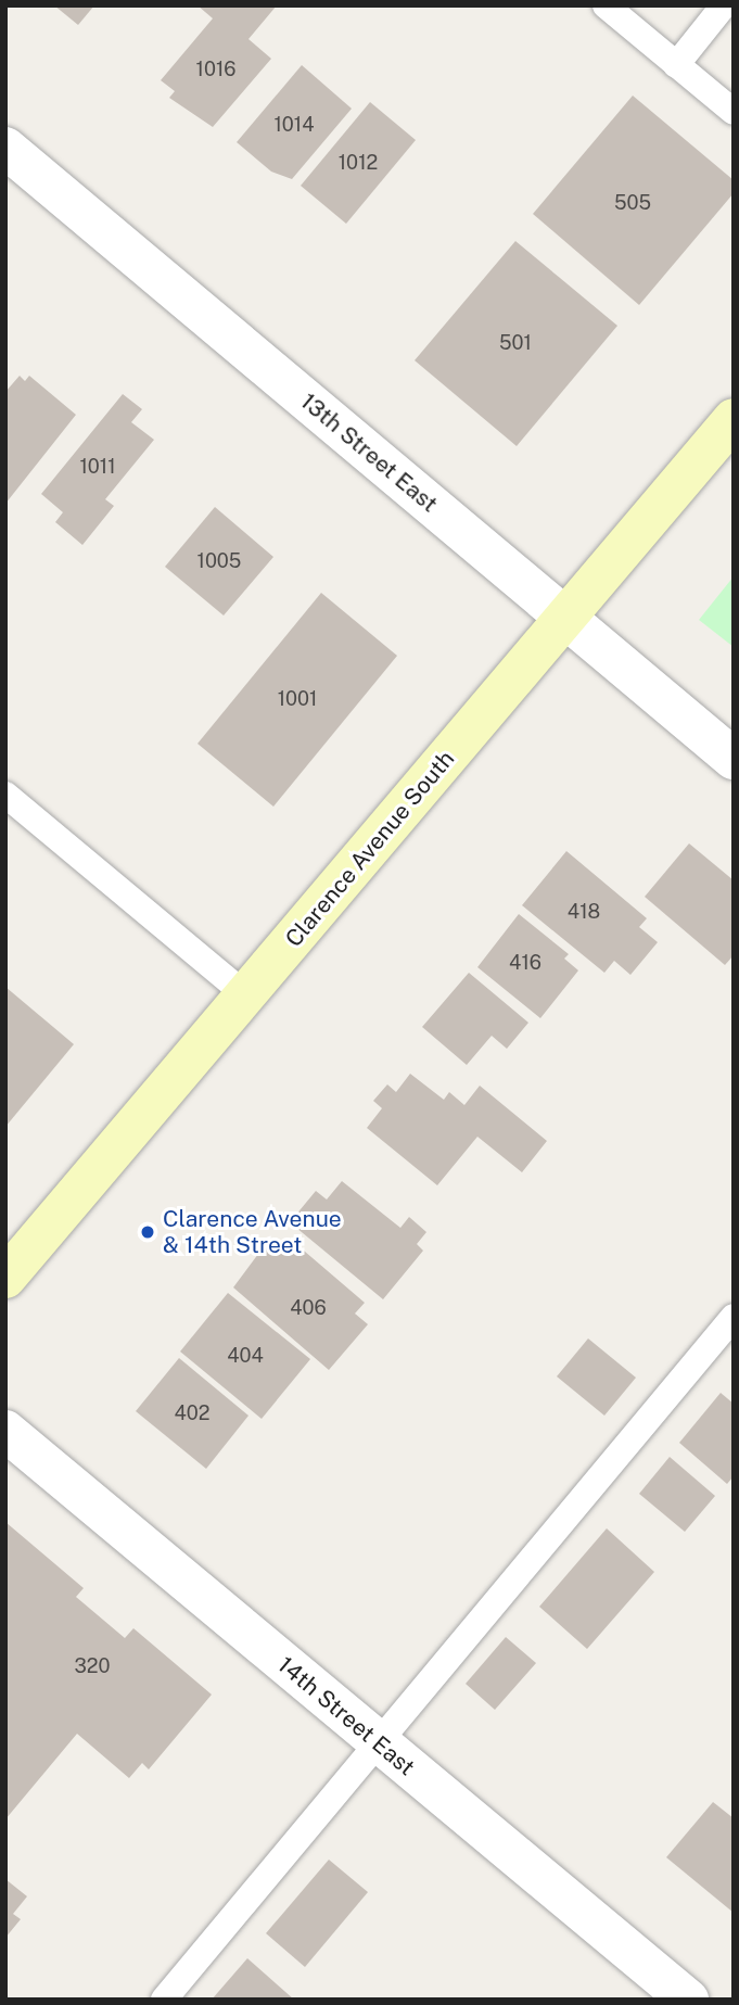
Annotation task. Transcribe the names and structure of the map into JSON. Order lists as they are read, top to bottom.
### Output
{
  "streets": {
    "main road": ["Clarence Avenue South"],
    "street": ["13th Street East", "14th Street East"]
  },
  "crossings": [
    ["13th Street East", "Clarence Avenue South"]
  ],
  "places": ["Clarence Avenue & 14th Street"],
  "house_numbers": [
    "1016",
    "1014",
    "1012",
    "505",
    "501",
    "1011",
    "1005",
    "1001",
    "418",
    "416",
    "406",
    "404",
    "402",
    "320"
  ]
}
